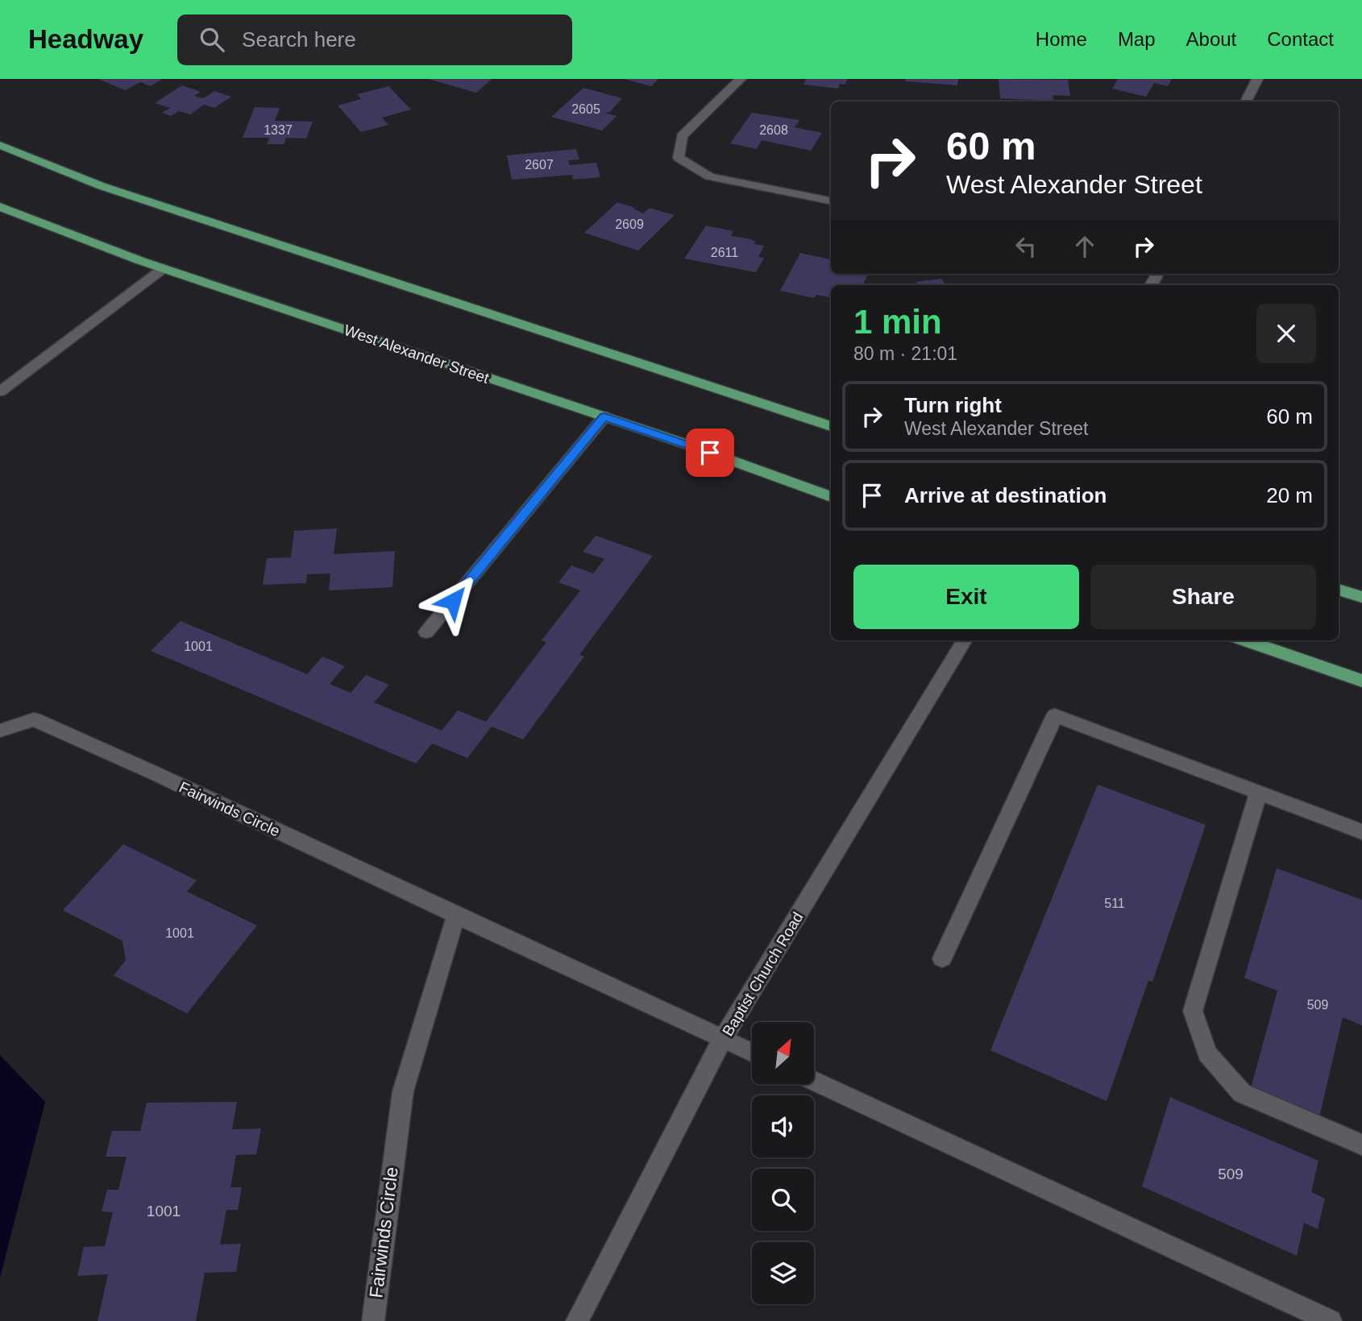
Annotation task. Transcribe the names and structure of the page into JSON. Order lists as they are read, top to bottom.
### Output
{
  "streets": {
    "main road": ["West Alexander Street"],
    "street": ["Fairwinds Circle", "Baptist Church Road"]
  },
  "crossings": [
    ["Fairwinds Circle", "Baptist Church Road"]
  ],
  "house_numbers": [
    "2605",
    "1337",
    "2608",
    "2607",
    "2609",
    "2611",
    "1001",
    "511",
    "1001",
    "509",
    "509",
    "1001"
  ],
  "north": "top right",
  "page": {
    "header": "Headway",
    "search": "Search here",
    "nav": [
      "Home",
      "Map",
      "About",
      "Contact"
    ],
    "turn": ["60 m", "West Alexander Street"],
    "heading": ["1 min", "80 m · 21:01"],
    "list": [
      {
        "name": "Turn right",
        "note": "West Alexander Street",
        "value": "60 m"
      },
      {
        "name": "Arrive at destination",
        "value": "20 m"
      }
    ],
    "buttons": ["Exit", "Share"]
  }
}
